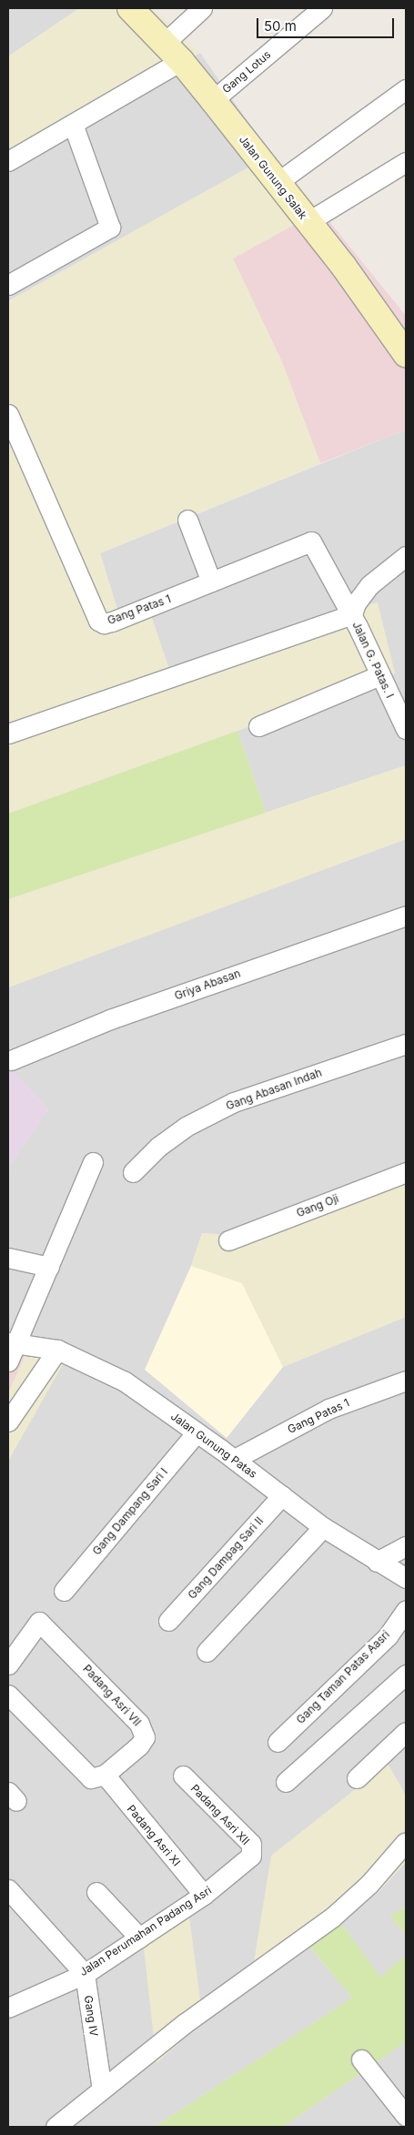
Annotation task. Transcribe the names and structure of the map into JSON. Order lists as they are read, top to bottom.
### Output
{
  "streets": {
    "street": [
      "Gang Lotus",
      "Jalan Gunung Salak",
      "Gang Patas 1",
      "Jalan G. Patas. I",
      "Griya Abasan",
      "Gang Abasan Indah",
      "Gang Oji",
      "Jalan Gunung Patas",
      "Gang Dampang Sari I",
      "Gang Dampag Sari II",
      "Gang Taman Patas Aasri",
      "Padang Asri VII",
      "Padang Asri XII",
      "Padang Asri XI",
      "Jalan Perumahan Padang Asri",
      "Gang IV"
    ]
  },
  "crossings": [
    ["Gang Lotus", "Jalan Gunung Salak"],
    ["Gang Patas 1", "Jalan G. Patas. I"],
    ["Gang Patas 1", "Jalan Gunung Patas"],
    ["Jalan Gunung Patas", "Gang Dampang Sari I"],
    ["Jalan Gunung Patas", "Gang Dampag Sari II"],
    ["Padang Asri VII", "Padang Asri XI"],
    ["Padang Asri XII", "Jalan Perumahan Padang Asri"],
    ["Padang Asri XI", "Jalan Perumahan Padang Asri"],
    ["Jalan Perumahan Padang Asri", "Gang IV"]
  ],
  "scale_bar": "50 m"
}
